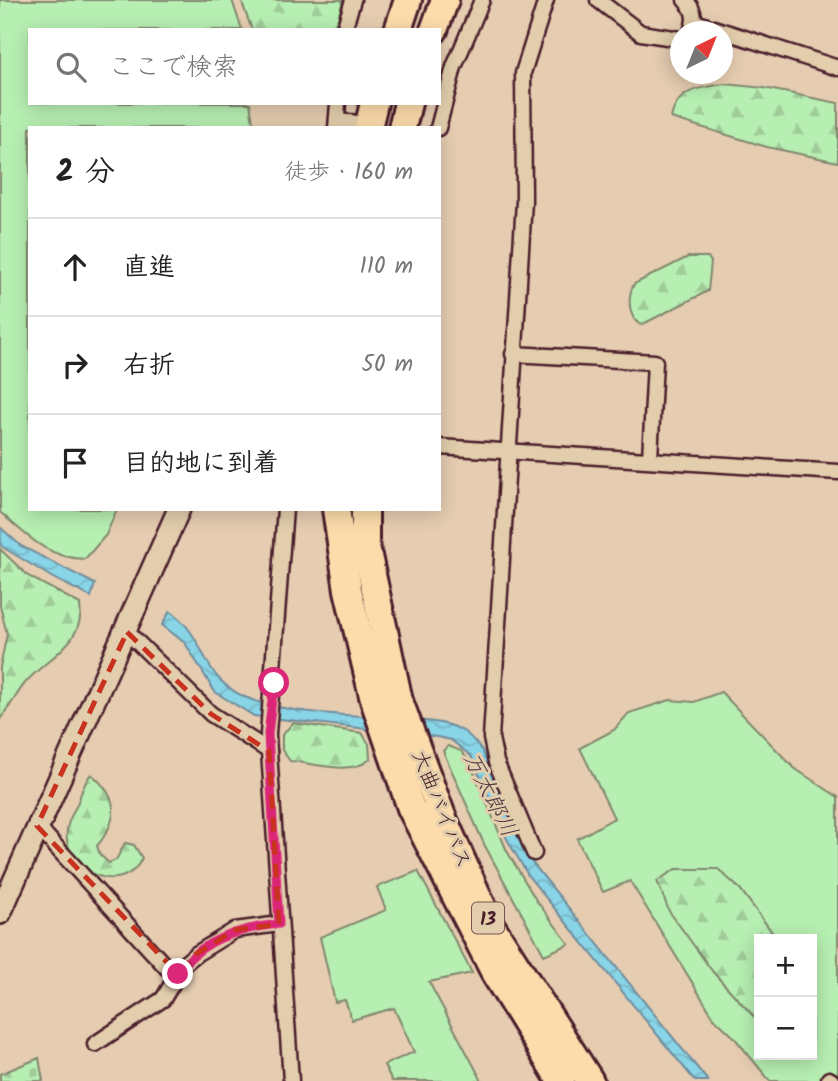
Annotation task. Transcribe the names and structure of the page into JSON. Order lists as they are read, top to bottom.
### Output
{
  "streets": {
    "highway": ["大曲バイパス", "13"]
  },
  "water": ["万太郎川"],
  "north": "top right",
  "page": {
    "search": "ここで検索",
    "heading": ["2 分", "徒歩 · 160 m"],
    "list": [
      ["直進", "110 m"],
      ["右折", "50 m"],
      "目的地に到着"
    ],
    "map_buttons": ["+", "−"]
  }
}
